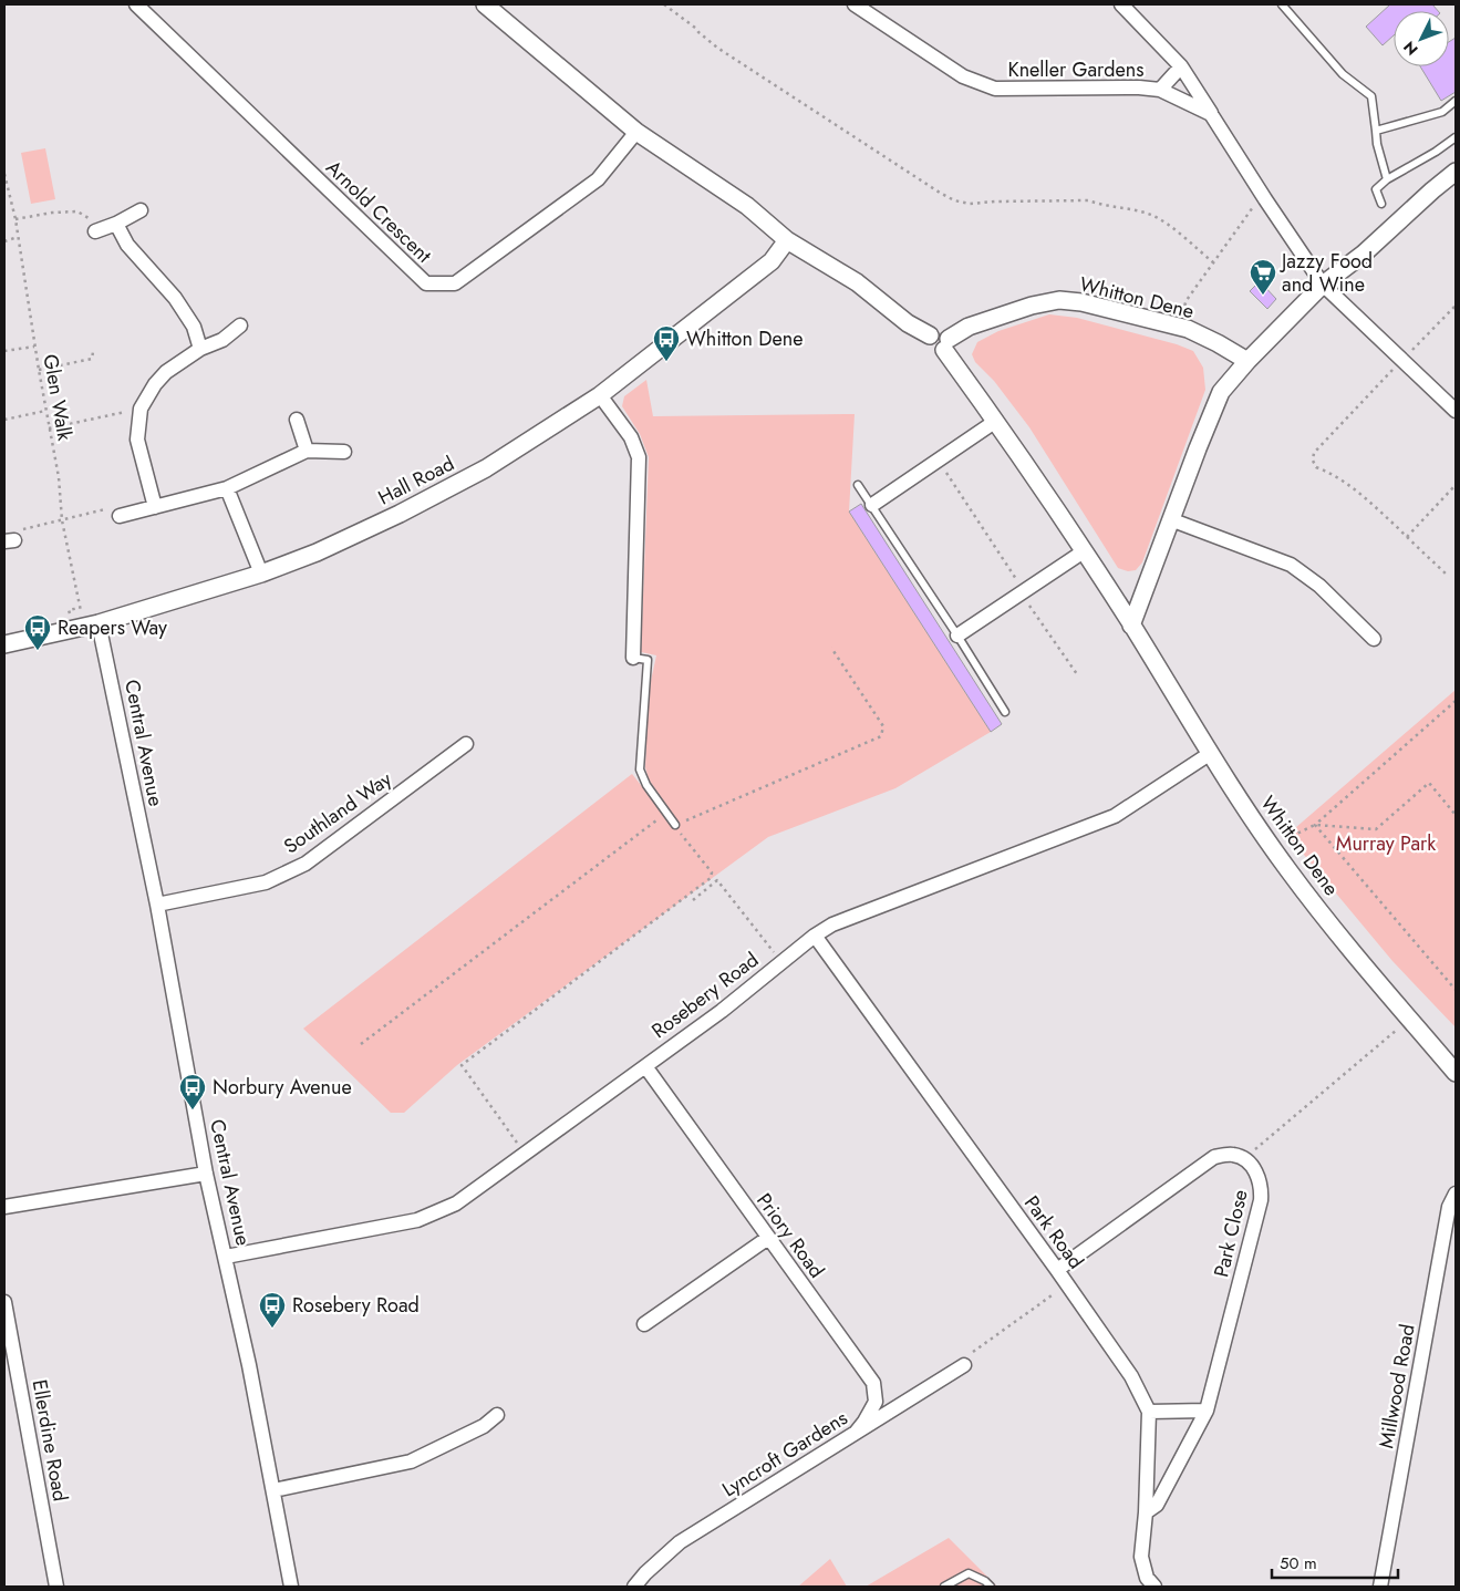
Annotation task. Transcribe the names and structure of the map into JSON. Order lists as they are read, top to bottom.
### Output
{
  "streets": {
    "street": [
      "Kneller Gardens",
      "Arnold Crescent",
      "Whitton Dene",
      "Hall Road",
      "Central Avenue",
      "Southland Way",
      "Rosebery Road",
      "Park Road",
      "Park Close",
      "Priory Road",
      "Millwood Road",
      "Ellerdine Road",
      "Lyncroft Gardens"
    ],
    "path": ["Glen Walk"]
  },
  "crossings": [
    ["Whitton Dene", "Rosebery Road"],
    ["Glen Walk", "Hall Road"],
    ["Glen Walk", "Central Avenue"],
    ["Hall Road", "Central Avenue"],
    ["Central Avenue", "Southland Way"],
    ["Central Avenue", "Rosebery Road"],
    ["Rosebery Road", "Park Road"],
    ["Rosebery Road", "Priory Road"],
    ["Park Road", "Park Close"],
    ["Priory Road", "Lyncroft Gardens"]
  ],
  "parks": ["Murray Park"],
  "places": {
    "supermarket": ["Jazzy Food and Wine"],
    "bus stop": [
      "Whitton Dene",
      "Reapers Way",
      "Norbury Avenue",
      "Rosebery Road"
    ]
  },
  "scale_bar": "50 m",
  "north": "bottom left"
}
